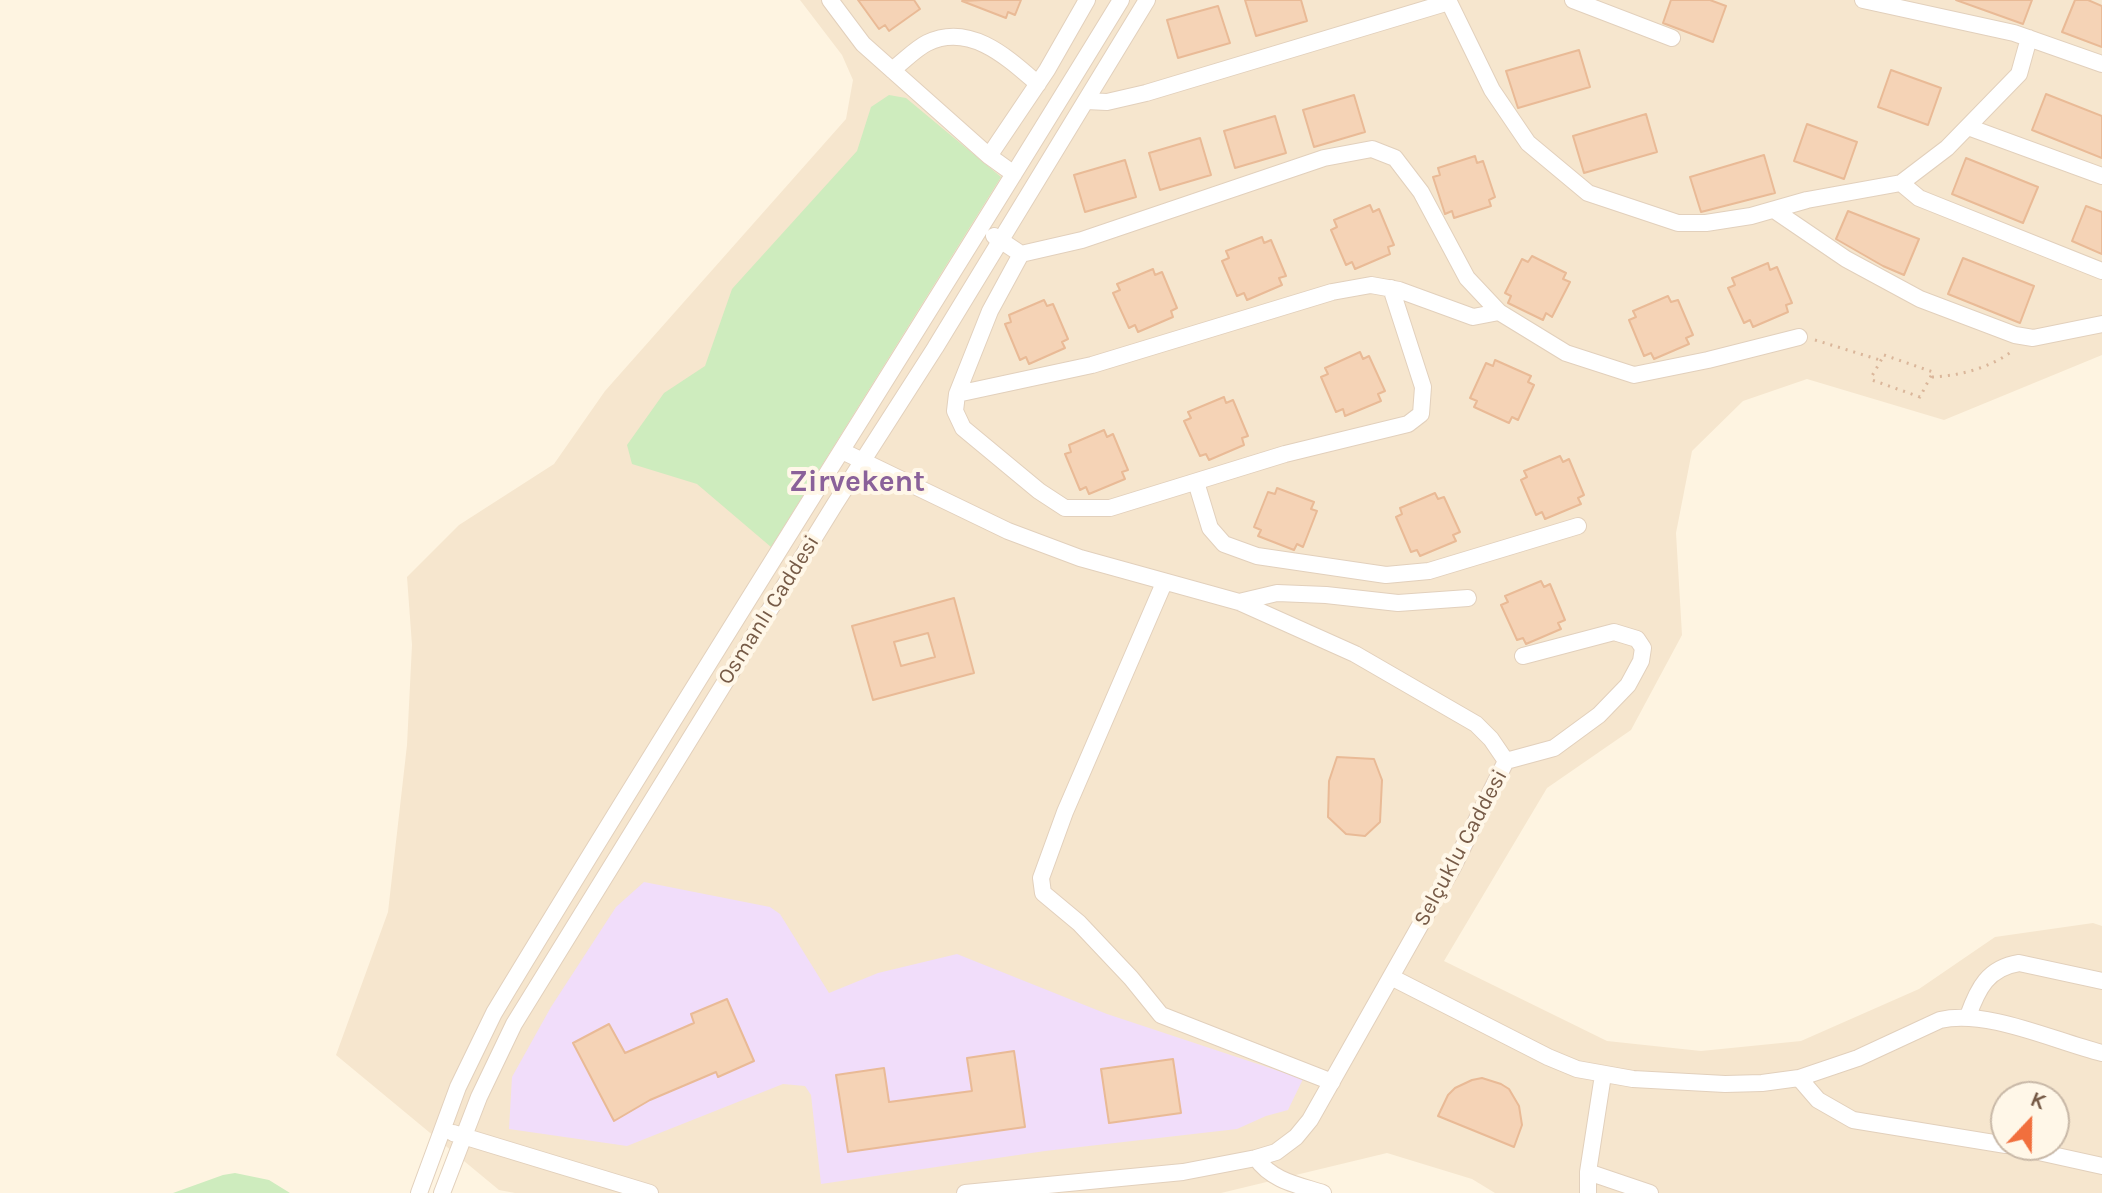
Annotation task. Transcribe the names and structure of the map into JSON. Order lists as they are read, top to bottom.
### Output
{
  "streets": {
    "street": ["Osmanlı Caddesi", "Selçuklu Caddesi"]
  },
  "crossings": [
    ["Osmanlı Caddesi", "Selçuklu Caddesi"]
  ],
  "districts": ["Zirvekent"],
  "north": "top"
}
